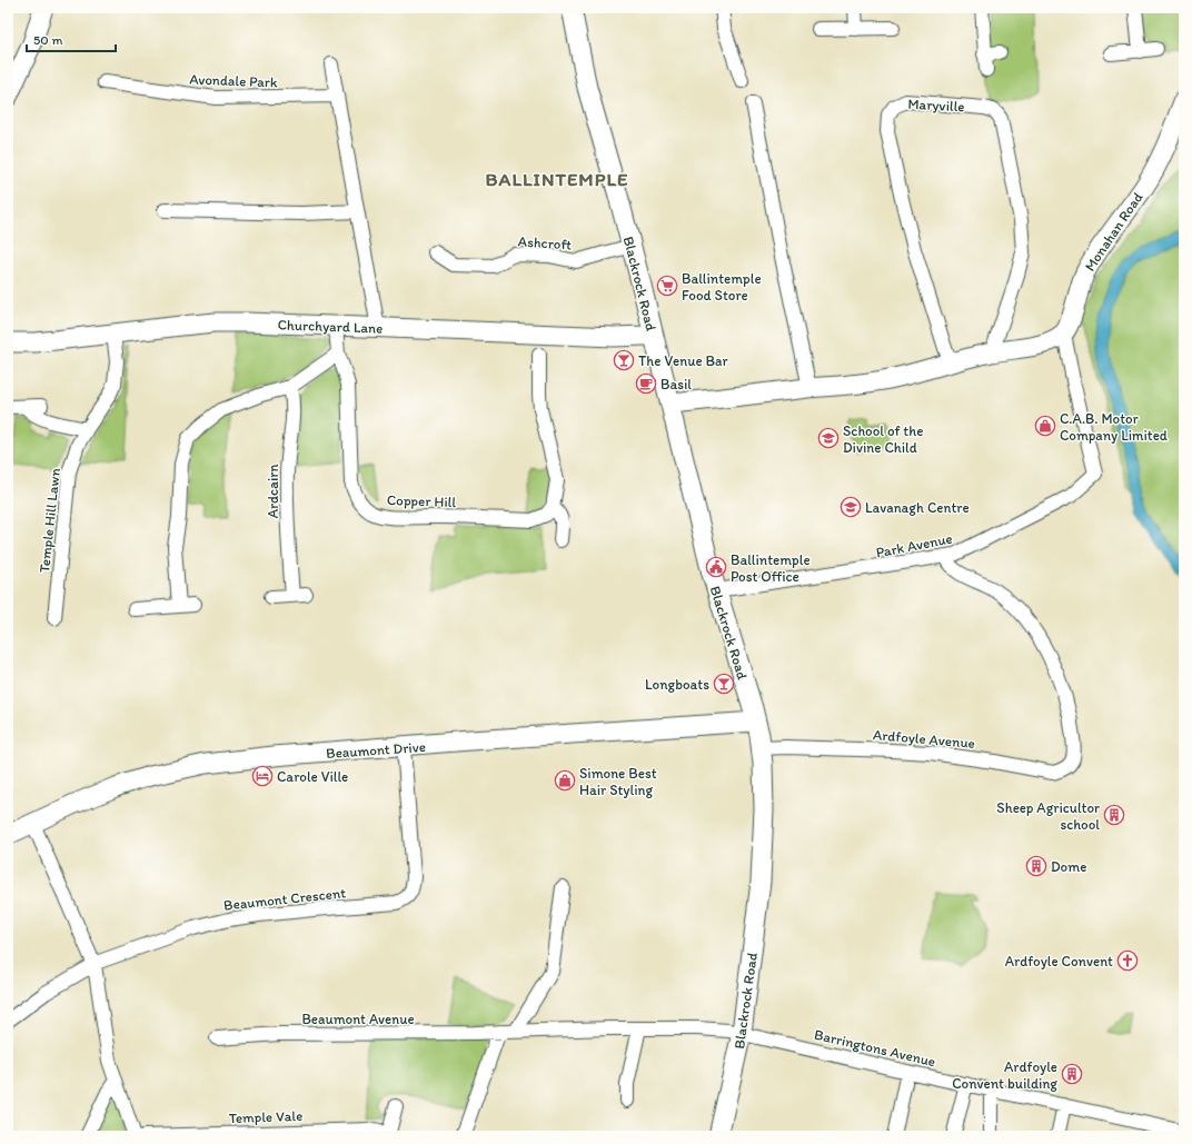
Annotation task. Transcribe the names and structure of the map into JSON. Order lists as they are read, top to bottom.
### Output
{
  "streets": {
    "street": [
      "Avondale Park",
      "Maryville",
      "Monahan Road",
      "Ashcroft",
      "Blackrock Road",
      "Churchyard Lane",
      "Ardcairn",
      "Copper Hill",
      "Temple Hill Lawn",
      "Park Avenue",
      "Ardfoyle Avenue",
      "Beaumont Drive",
      "Beaumont Crescent",
      "Beaumont Avenue",
      "Barringtons Avenue",
      "Temple Vale"
    ]
  },
  "crossings": [
    ["Monahan Road", "Park Avenue"],
    ["Ashcroft", "Blackrock Road"],
    ["Blackrock Road", "Churchyard Lane"],
    ["Blackrock Road", "Park Avenue"],
    ["Blackrock Road", "Ardfoyle Avenue"],
    ["Blackrock Road", "Beaumont Drive"],
    ["Blackrock Road", "Beaumont Avenue"],
    ["Blackrock Road", "Barringtons Avenue"],
    ["Churchyard Lane", "Copper Hill"],
    ["Churchyard Lane", "Temple Hill Lawn"],
    ["Park Avenue", "Ardfoyle Avenue"],
    ["Beaumont Drive", "Beaumont Crescent"],
    ["Beaumont Avenue", "Barringtons Avenue"]
  ],
  "districts": ["BALLINTEMPLE"],
  "places": {
    "supermarket": ["Ballintemple Food Store"],
    "bar": ["The Venue Bar", "Longboats"],
    "cafe": ["Basil"],
    "shop": ["C.A.B. Motor Company Limited", "Simone Best Hair Styling"],
    "school or university": ["School of the Divine Child", "Lavanagh Centre"],
    "public building": ["Ballintemple Post Office"],
    "hotel": ["Carole Ville"],
    "building": ["Sheep Agricultor school", "Dome", "Ardfoyle Convent building"],
    "church": ["Ardfoyle Convent"]
  },
  "scale_bar": "50 m"
}
